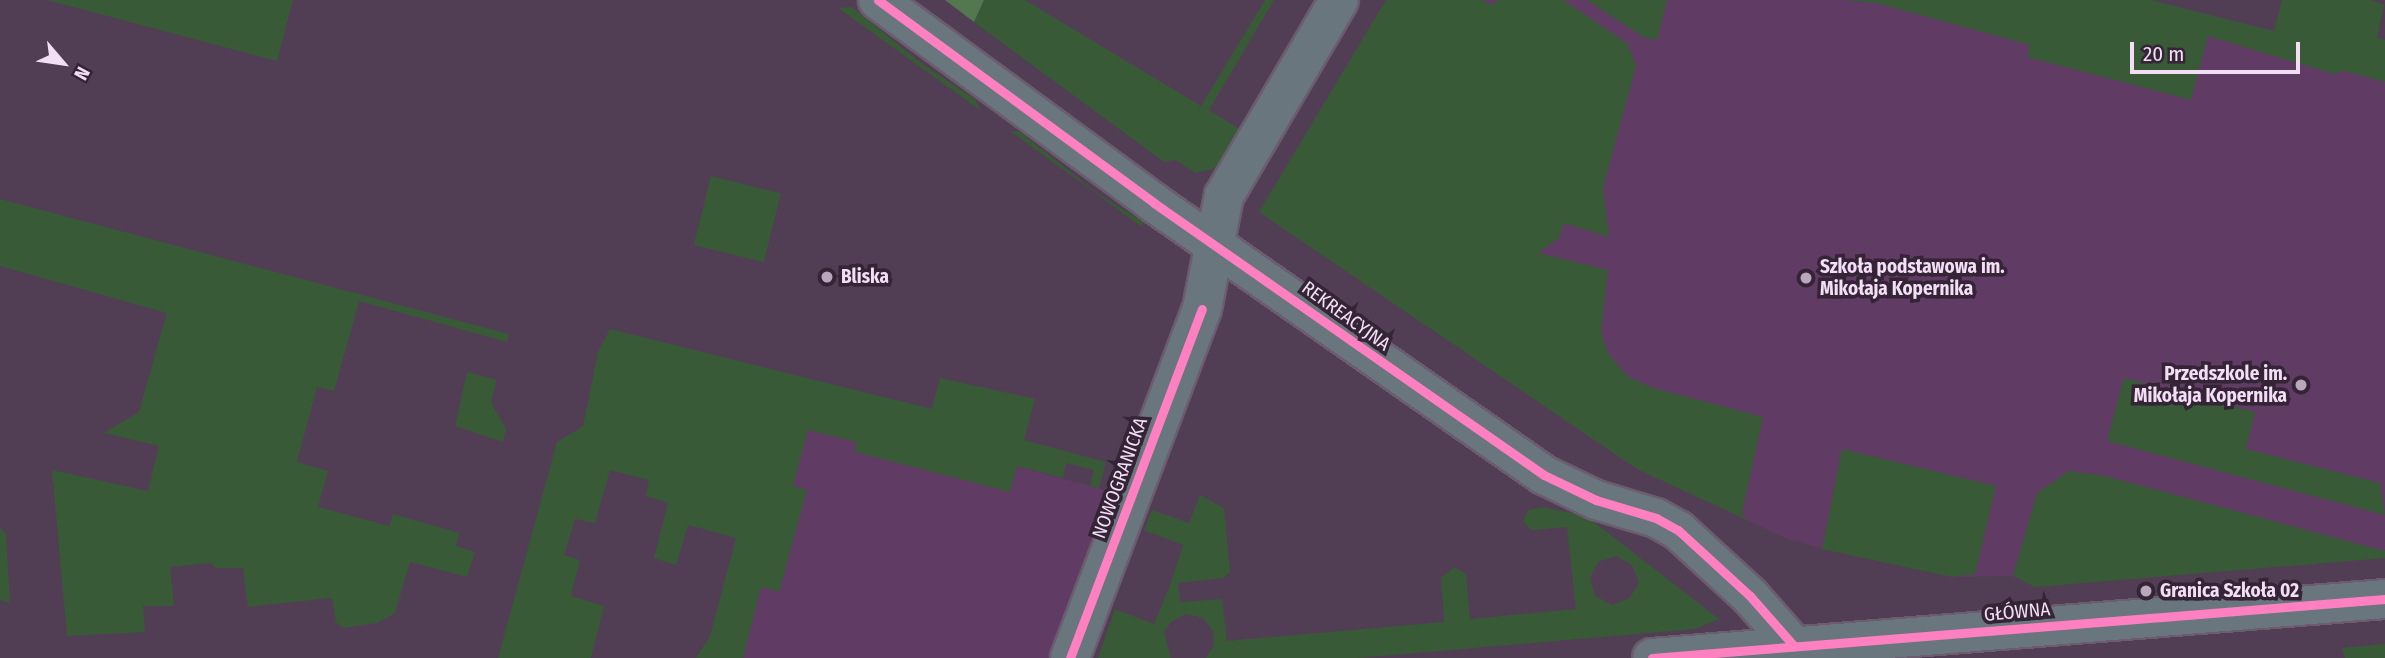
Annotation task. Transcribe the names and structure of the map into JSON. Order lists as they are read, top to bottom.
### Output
{
  "streets": {
    "street": ["REKREACYJNA", "NOWOGRANICKA", "GŁÓWNA"]
  },
  "crossings": [
    ["REKREACYJNA", "NOWOGRANICKA"],
    ["REKREACYJNA", "GŁÓWNA"]
  ],
  "places": [
    "Bliska",
    "Szkoła podstawowa im. Mikołaja Kopernika",
    "Przedszkole im. Mikołaja Kopernika",
    "Granica Szkoła 02"
  ],
  "scale_bar": "20 m",
  "north": "bottom right"
}
